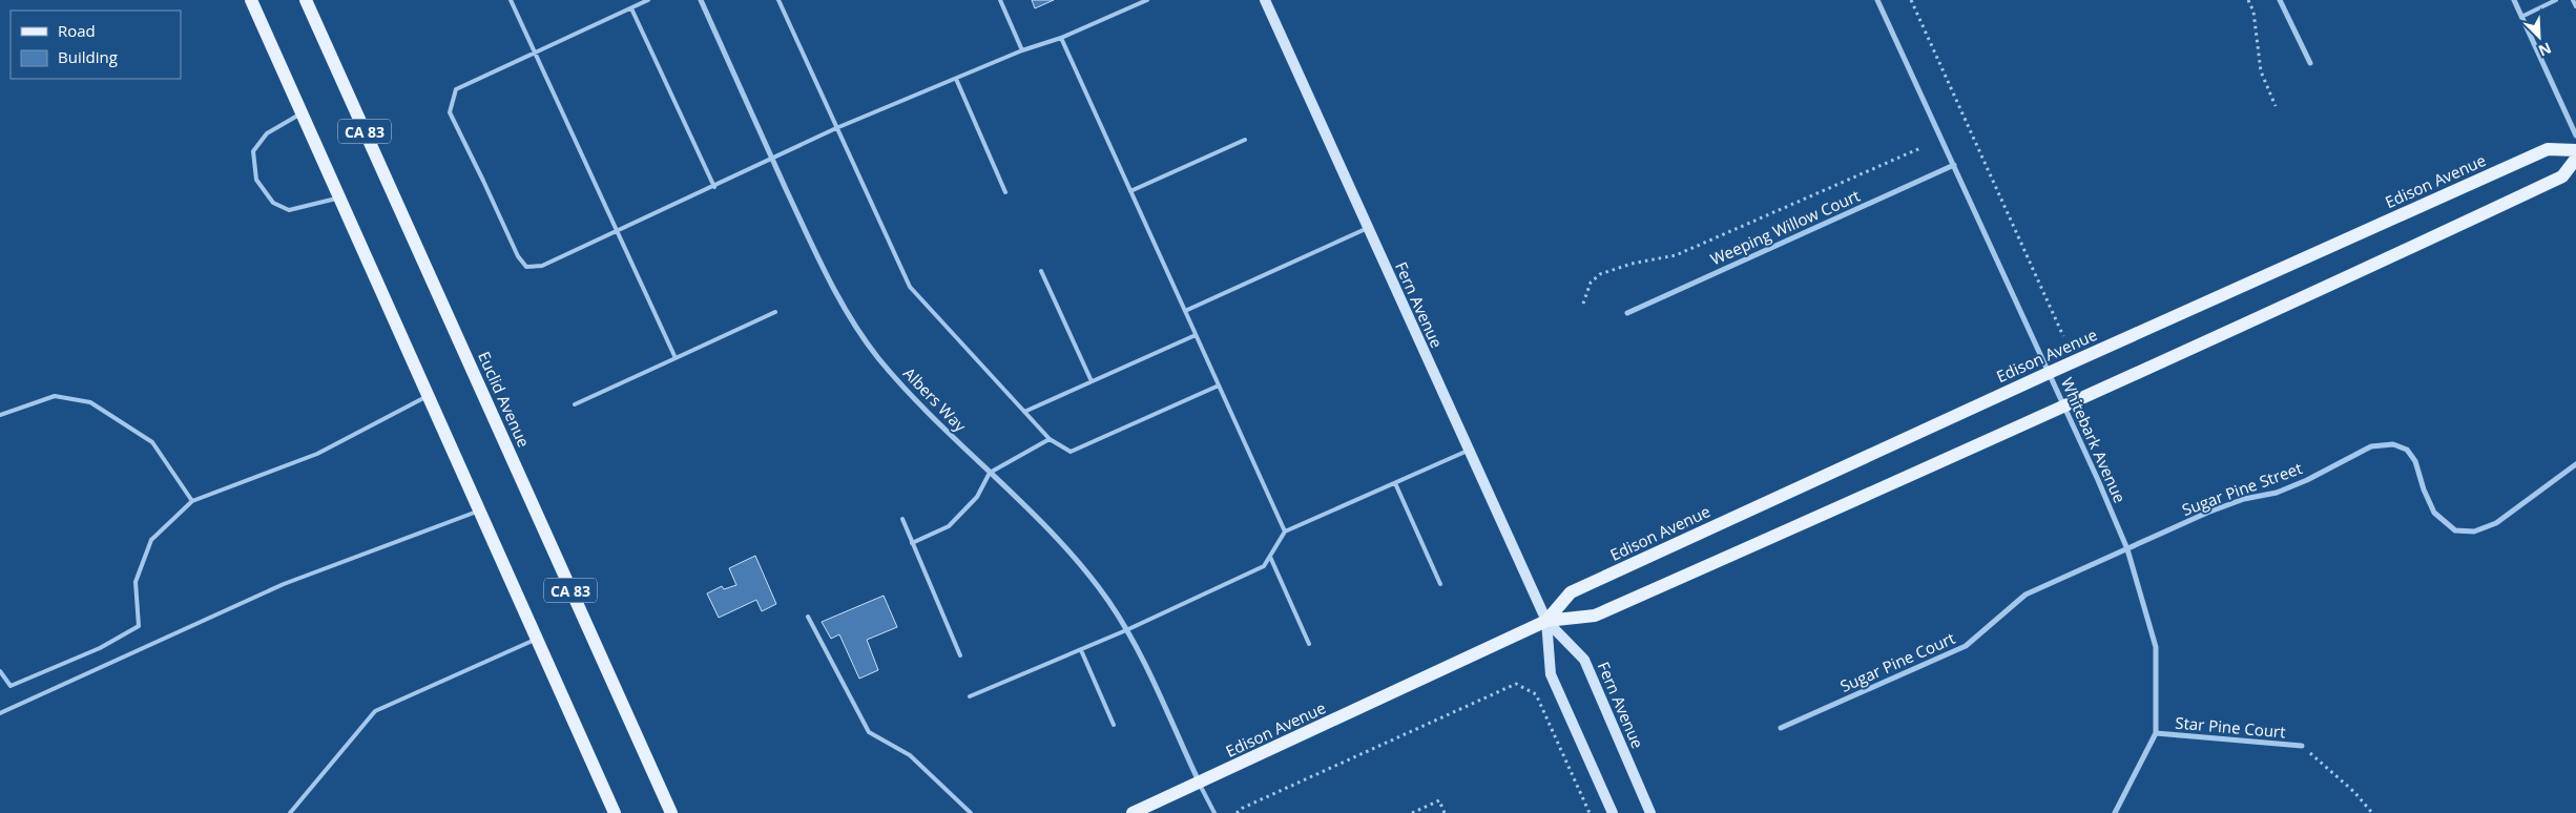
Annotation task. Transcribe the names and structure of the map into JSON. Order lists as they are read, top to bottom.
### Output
{
  "streets": {
    "main road": ["CA 83", "Edison Avenue", "Euclid Avenue"],
    "street": [
      "Weeping Willow Court",
      "Fern Avenue",
      "Albers Way",
      "Whitebark Avenue",
      "Sugar Pine Street",
      "Sugar Pine Court",
      "Star Pine Court"
    ]
  },
  "crossings": [
    ["Edison Avenue", "Fern Avenue"],
    ["Edison Avenue", "Albers Way"],
    ["Edison Avenue", "Whitebark Avenue"],
    ["Weeping Willow Court", "Whitebark Avenue"],
    ["Whitebark Avenue", "Sugar Pine Street"],
    ["Whitebark Avenue", "Sugar Pine Court"],
    ["Whitebark Avenue", "Star Pine Court"],
    ["Sugar Pine Street", "Sugar Pine Court"]
  ],
  "legend": ["Road", "Building"],
  "north": "bottom right"
}
